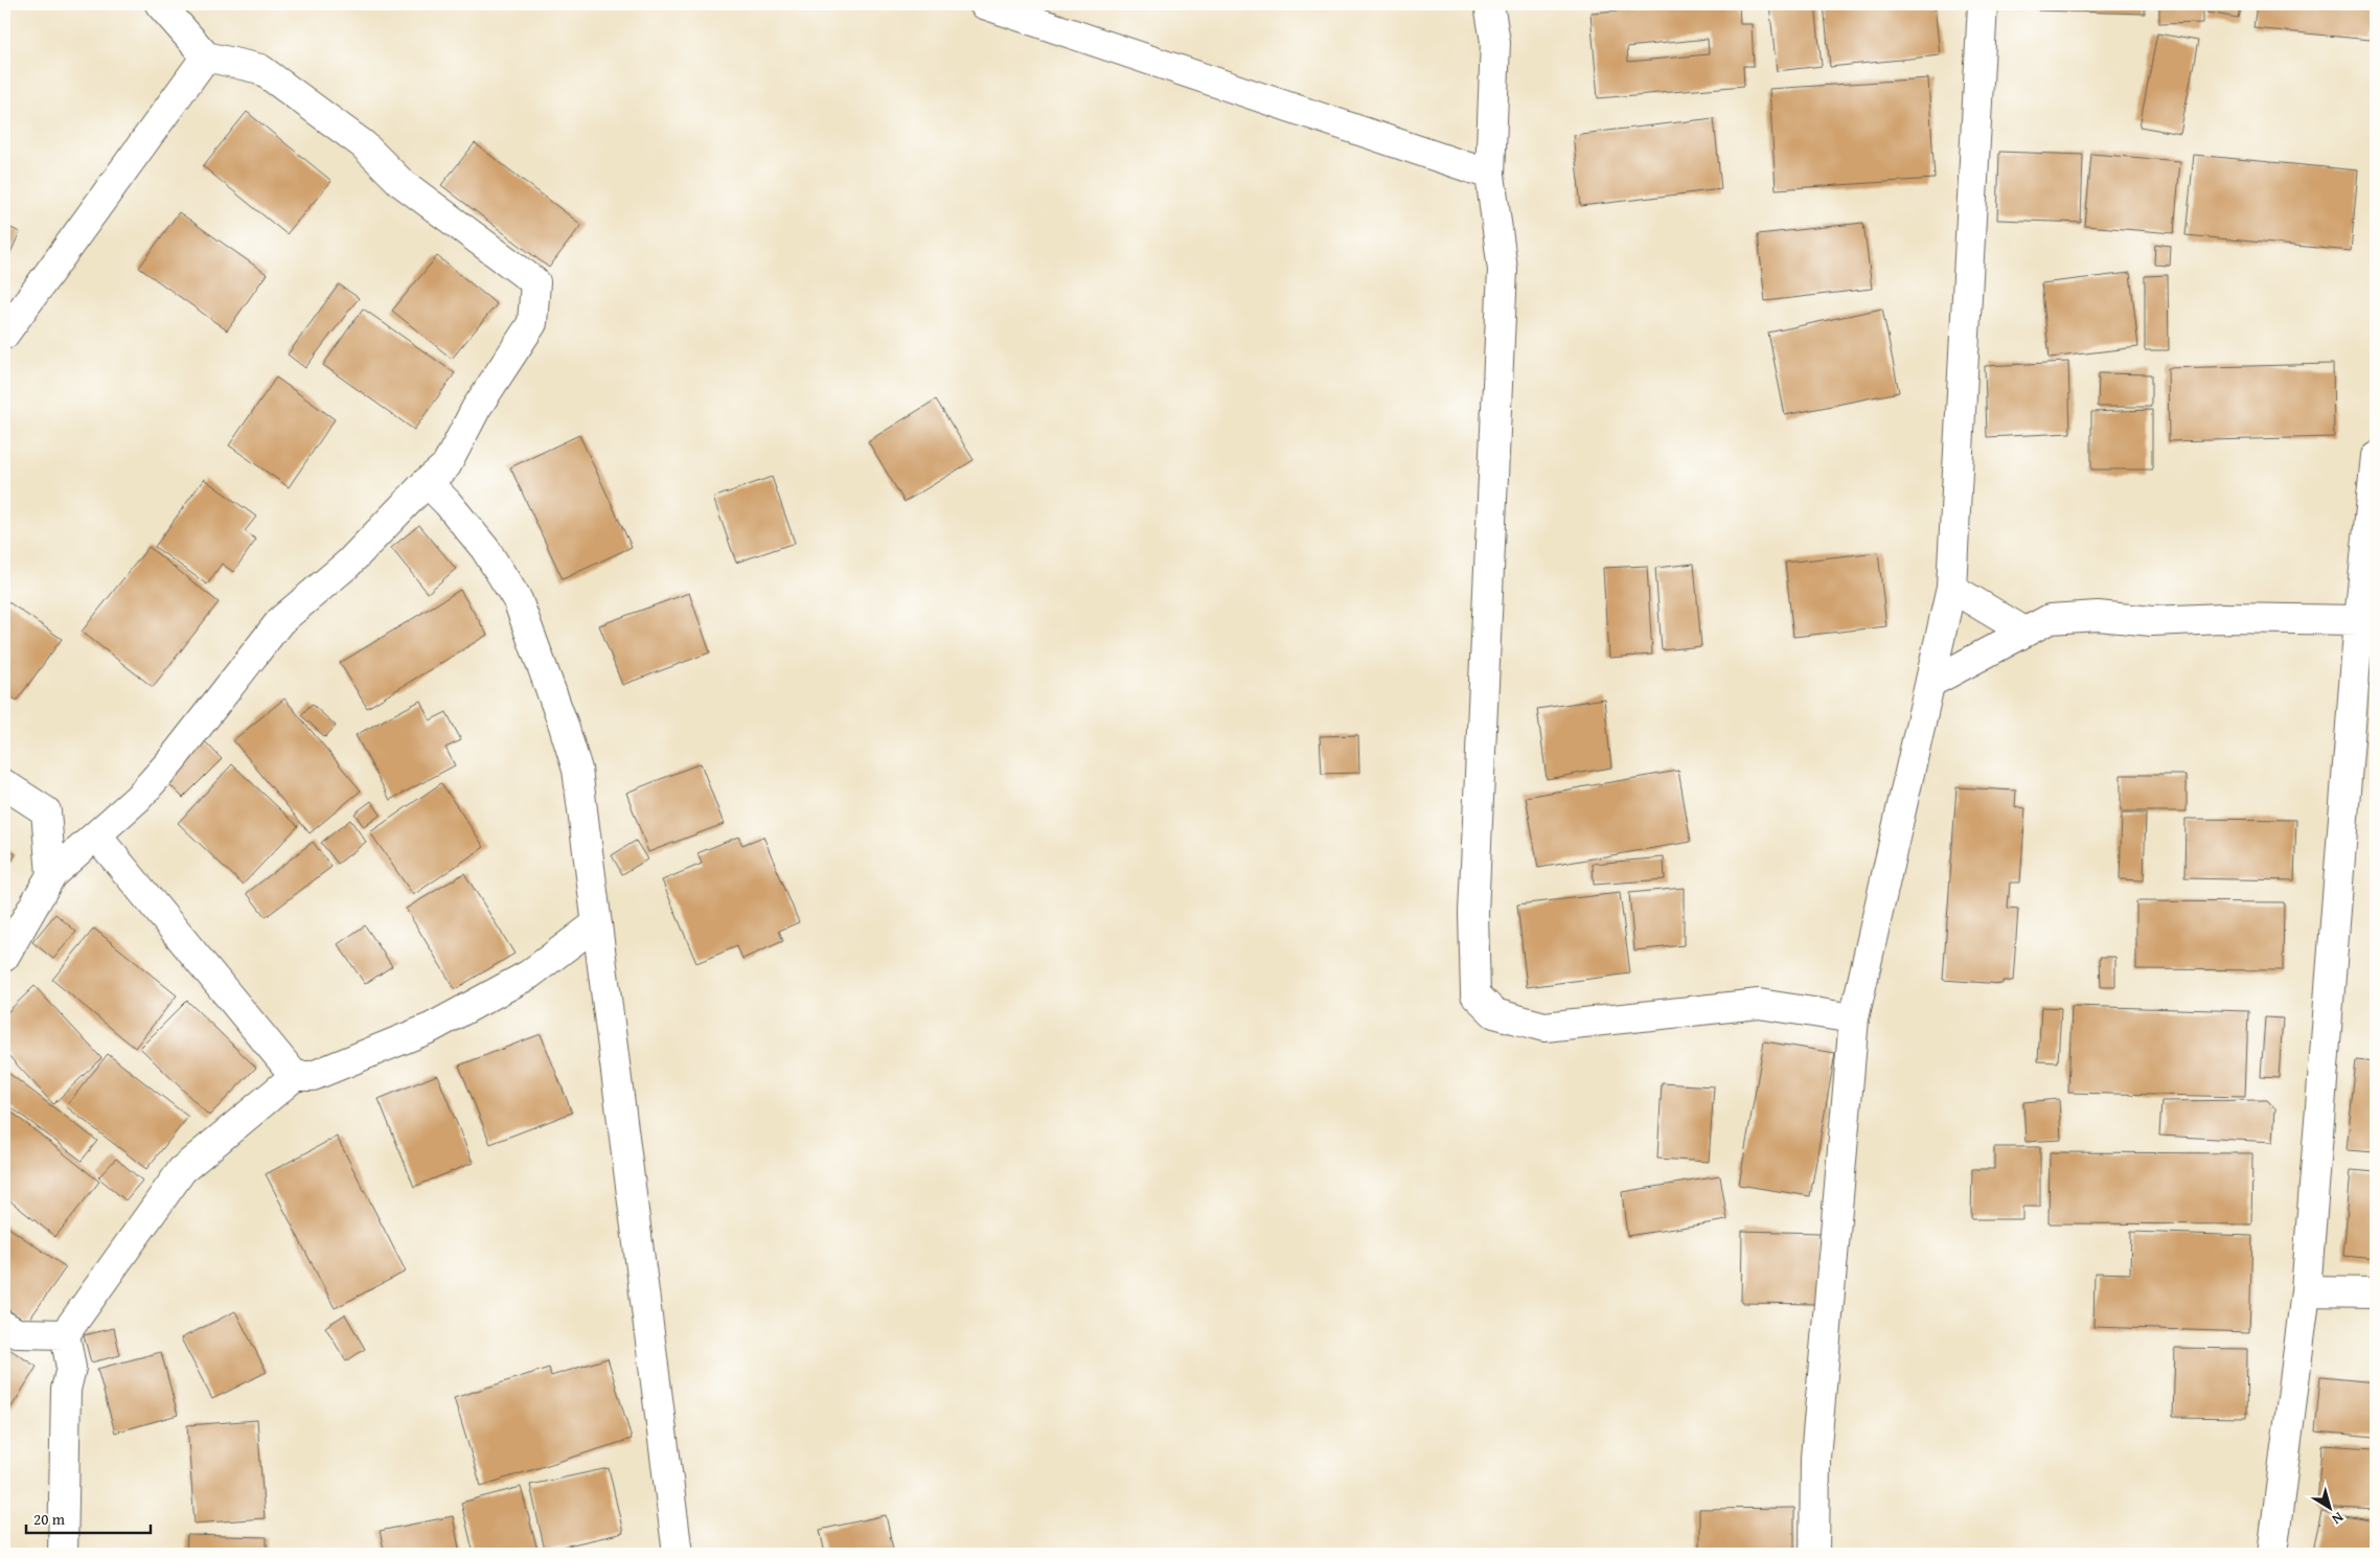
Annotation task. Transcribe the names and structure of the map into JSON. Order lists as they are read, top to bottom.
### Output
{
  "scale_bar": "20 m",
  "north": "bottom right"
}
